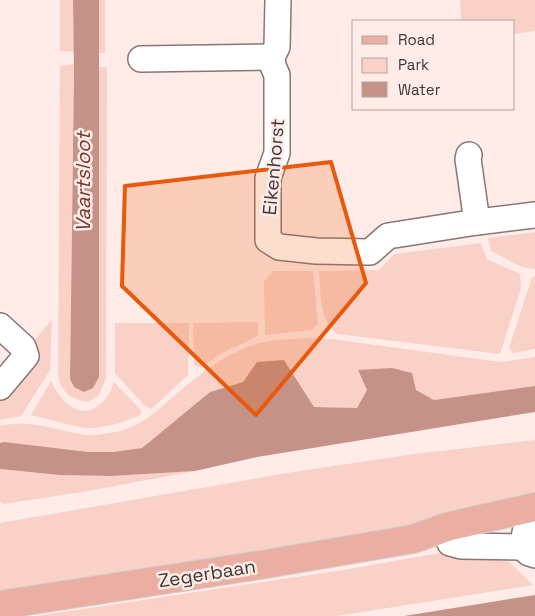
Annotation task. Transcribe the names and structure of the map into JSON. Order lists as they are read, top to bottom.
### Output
{
  "streets": {
    "main road": ["Zegerbaan"],
    "street": ["Eikenhorst"]
  },
  "water": ["Vaartsloot"],
  "legend": ["Road", "Park", "Water"]
}
